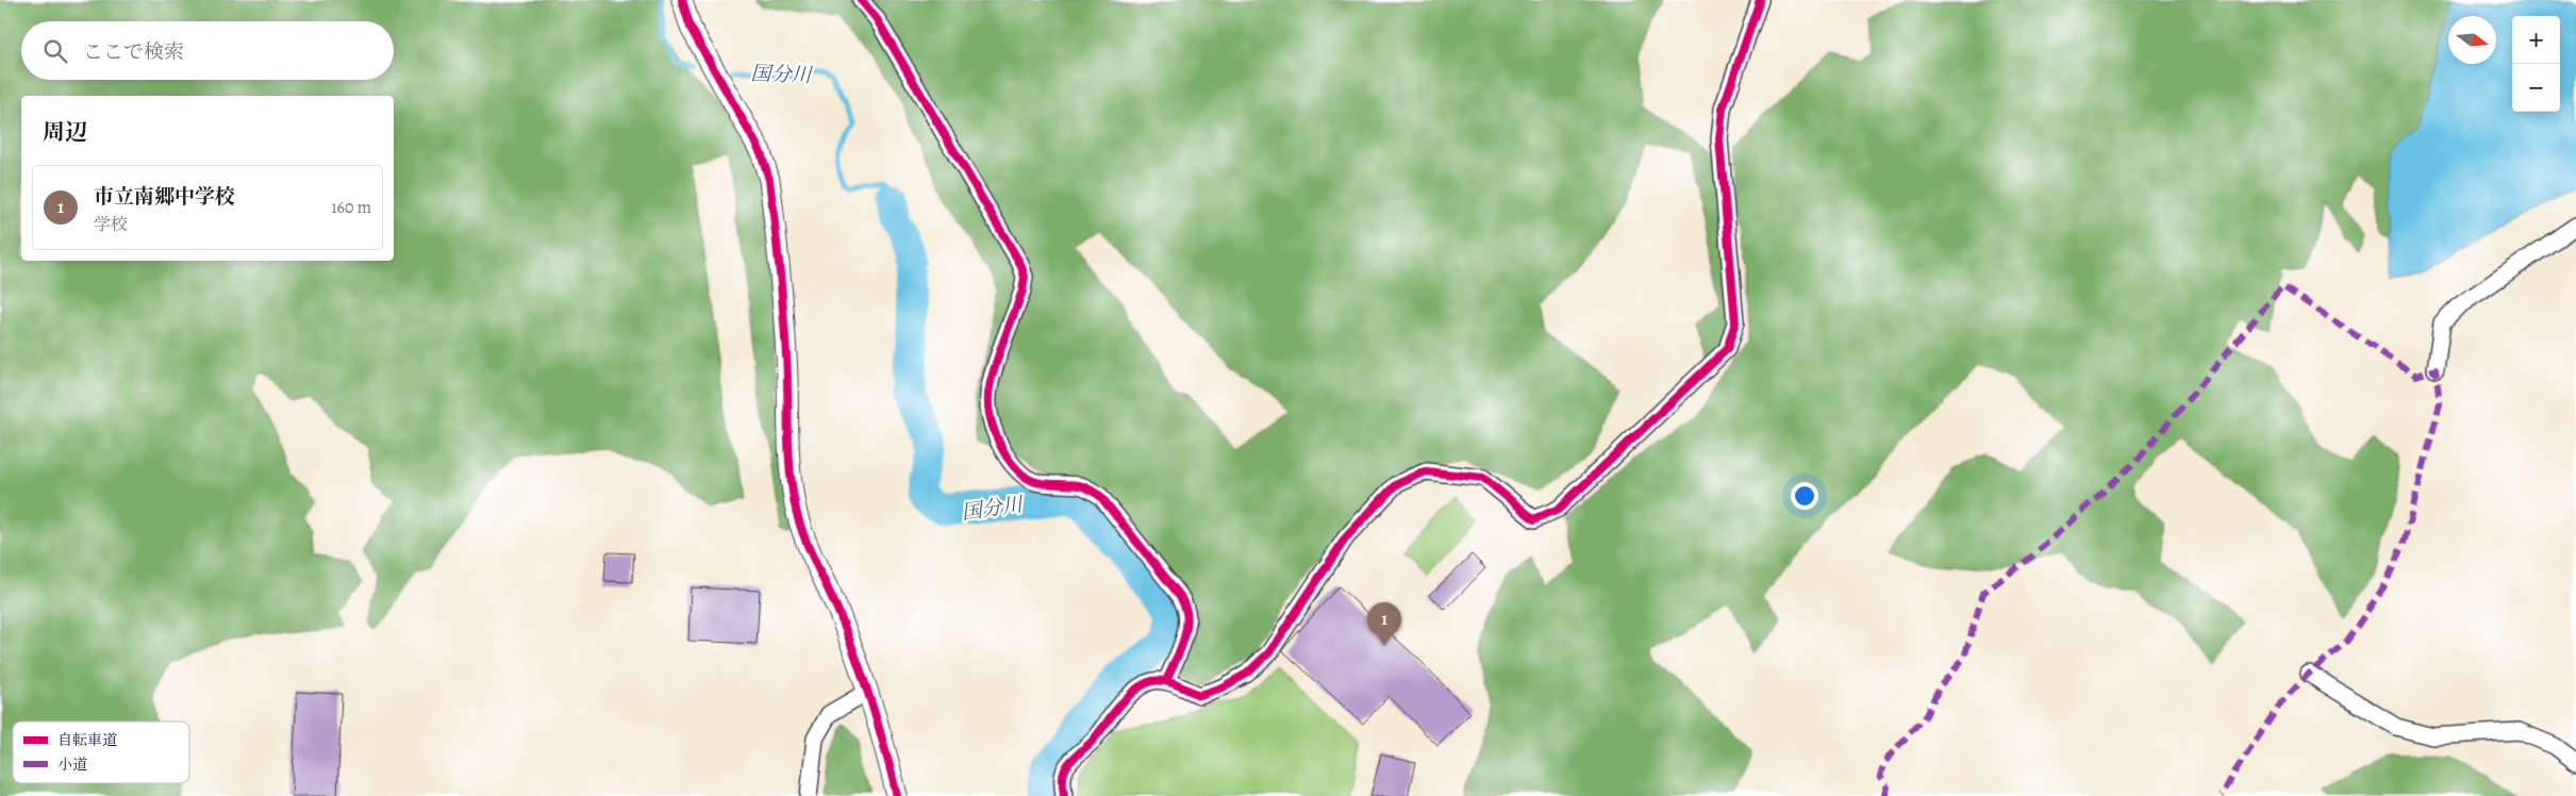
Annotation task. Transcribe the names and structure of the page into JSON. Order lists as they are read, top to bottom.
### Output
{
  "water": ["国分川"],
  "legend": ["自転車道", "小道"],
  "north": "right",
  "page": {
    "map_buttons": ["+", "−"],
    "search": "ここで検索",
    "heading": "周辺",
    "list": [
      {
        "mark": "1",
        "name": "市立南郷中学校",
        "note": "学校",
        "value": "160 m"
      }
    ],
    "pins": "1"
  }
}
